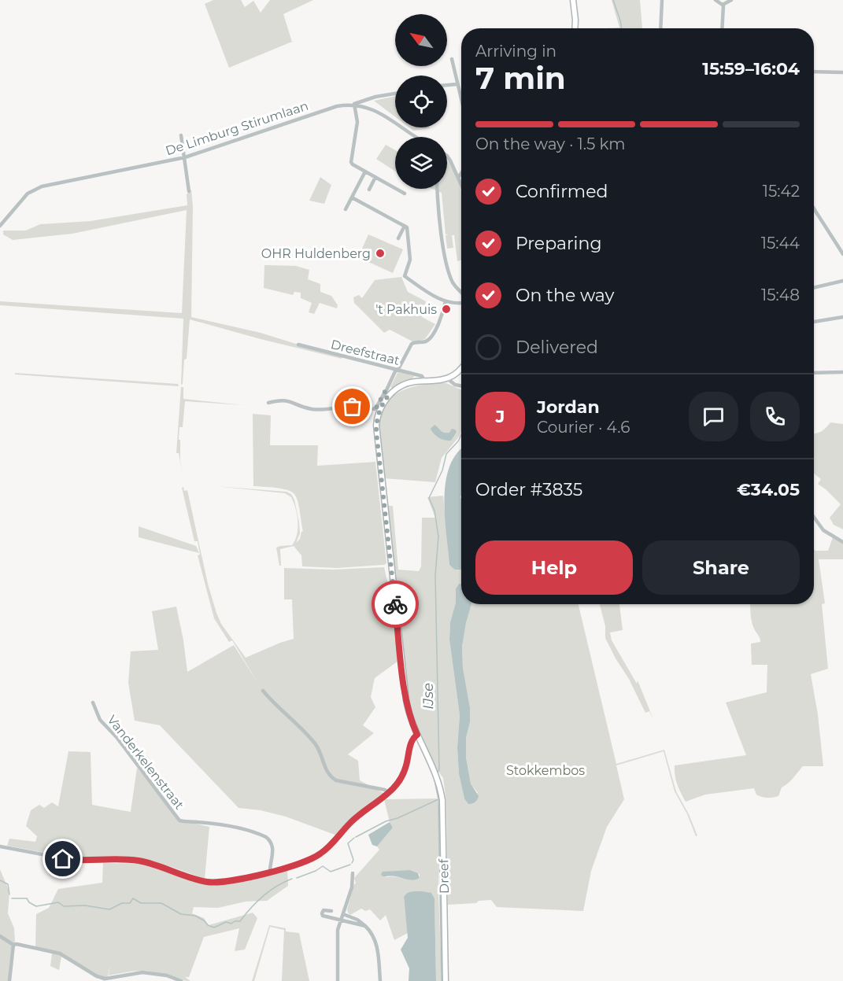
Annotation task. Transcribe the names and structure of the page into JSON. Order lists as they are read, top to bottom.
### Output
{
  "streets": {
    "main road": ["Dreef"],
    "street": ["De Limburg Stirumlaan", "Dreefstraat", "Vanderkelenstraat"]
  },
  "water": ["IJse"],
  "parks": ["Stokkembos"],
  "places": ["OHR Huldenberg", "'t Pakhuis"],
  "north": "top left",
  "page": {
    "heading": ["7 min", "Arriving in", "15:59–16:04"],
    "panel": [
      "Jordan",
      "Courier · 4.6",
      "Order #3835",
      "€34.05"
    ],
    "bar": "On the way · 1.5 km",
    "list": [
      ["Confirmed", "15:42"],
      ["Preparing", "15:44"],
      ["On the way", "15:48"],
      "Delivered"
    ],
    "round": "J",
    "buttons": ["Help", "Share"]
  }
}
